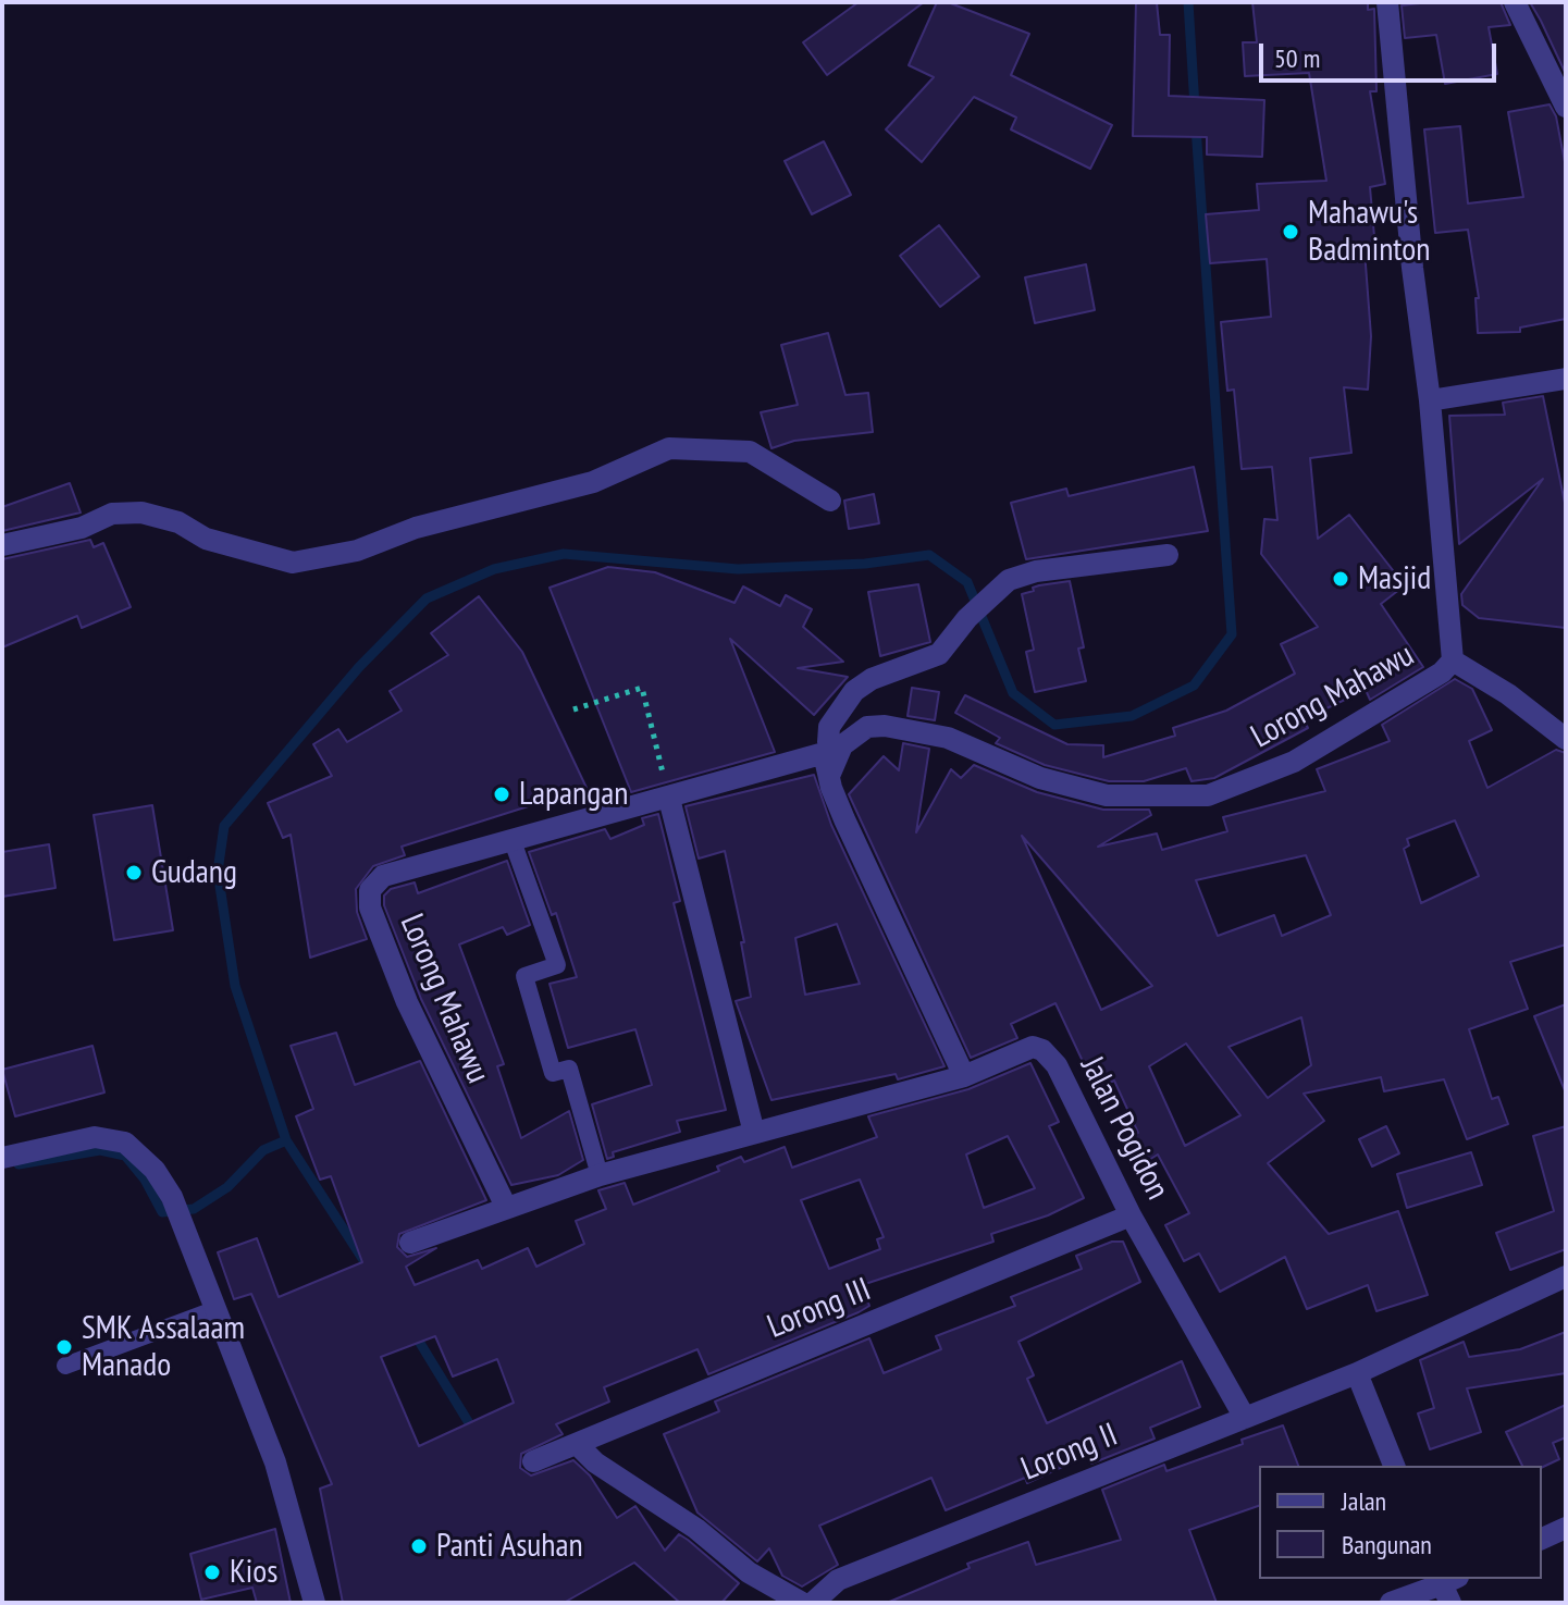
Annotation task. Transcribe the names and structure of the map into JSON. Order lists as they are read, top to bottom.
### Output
{
  "streets": {
    "street": [
      "Lorong Mahawu",
      "Jalan Pogidon",
      "Lorong III",
      "Lorong II"
    ]
  },
  "crossings": [
    ["Jalan Pogidon", "Lorong III"],
    ["Jalan Pogidon", "Lorong II"]
  ],
  "places": [
    "Mahawu's Badminton",
    "Masjid",
    "Lapangan",
    "Gudang",
    "SMK Assalaam Manado",
    "Panti Asuhan",
    "Kios"
  ],
  "legend": ["Jalan", "Bangunan"],
  "scale_bar": "50 m"
}
